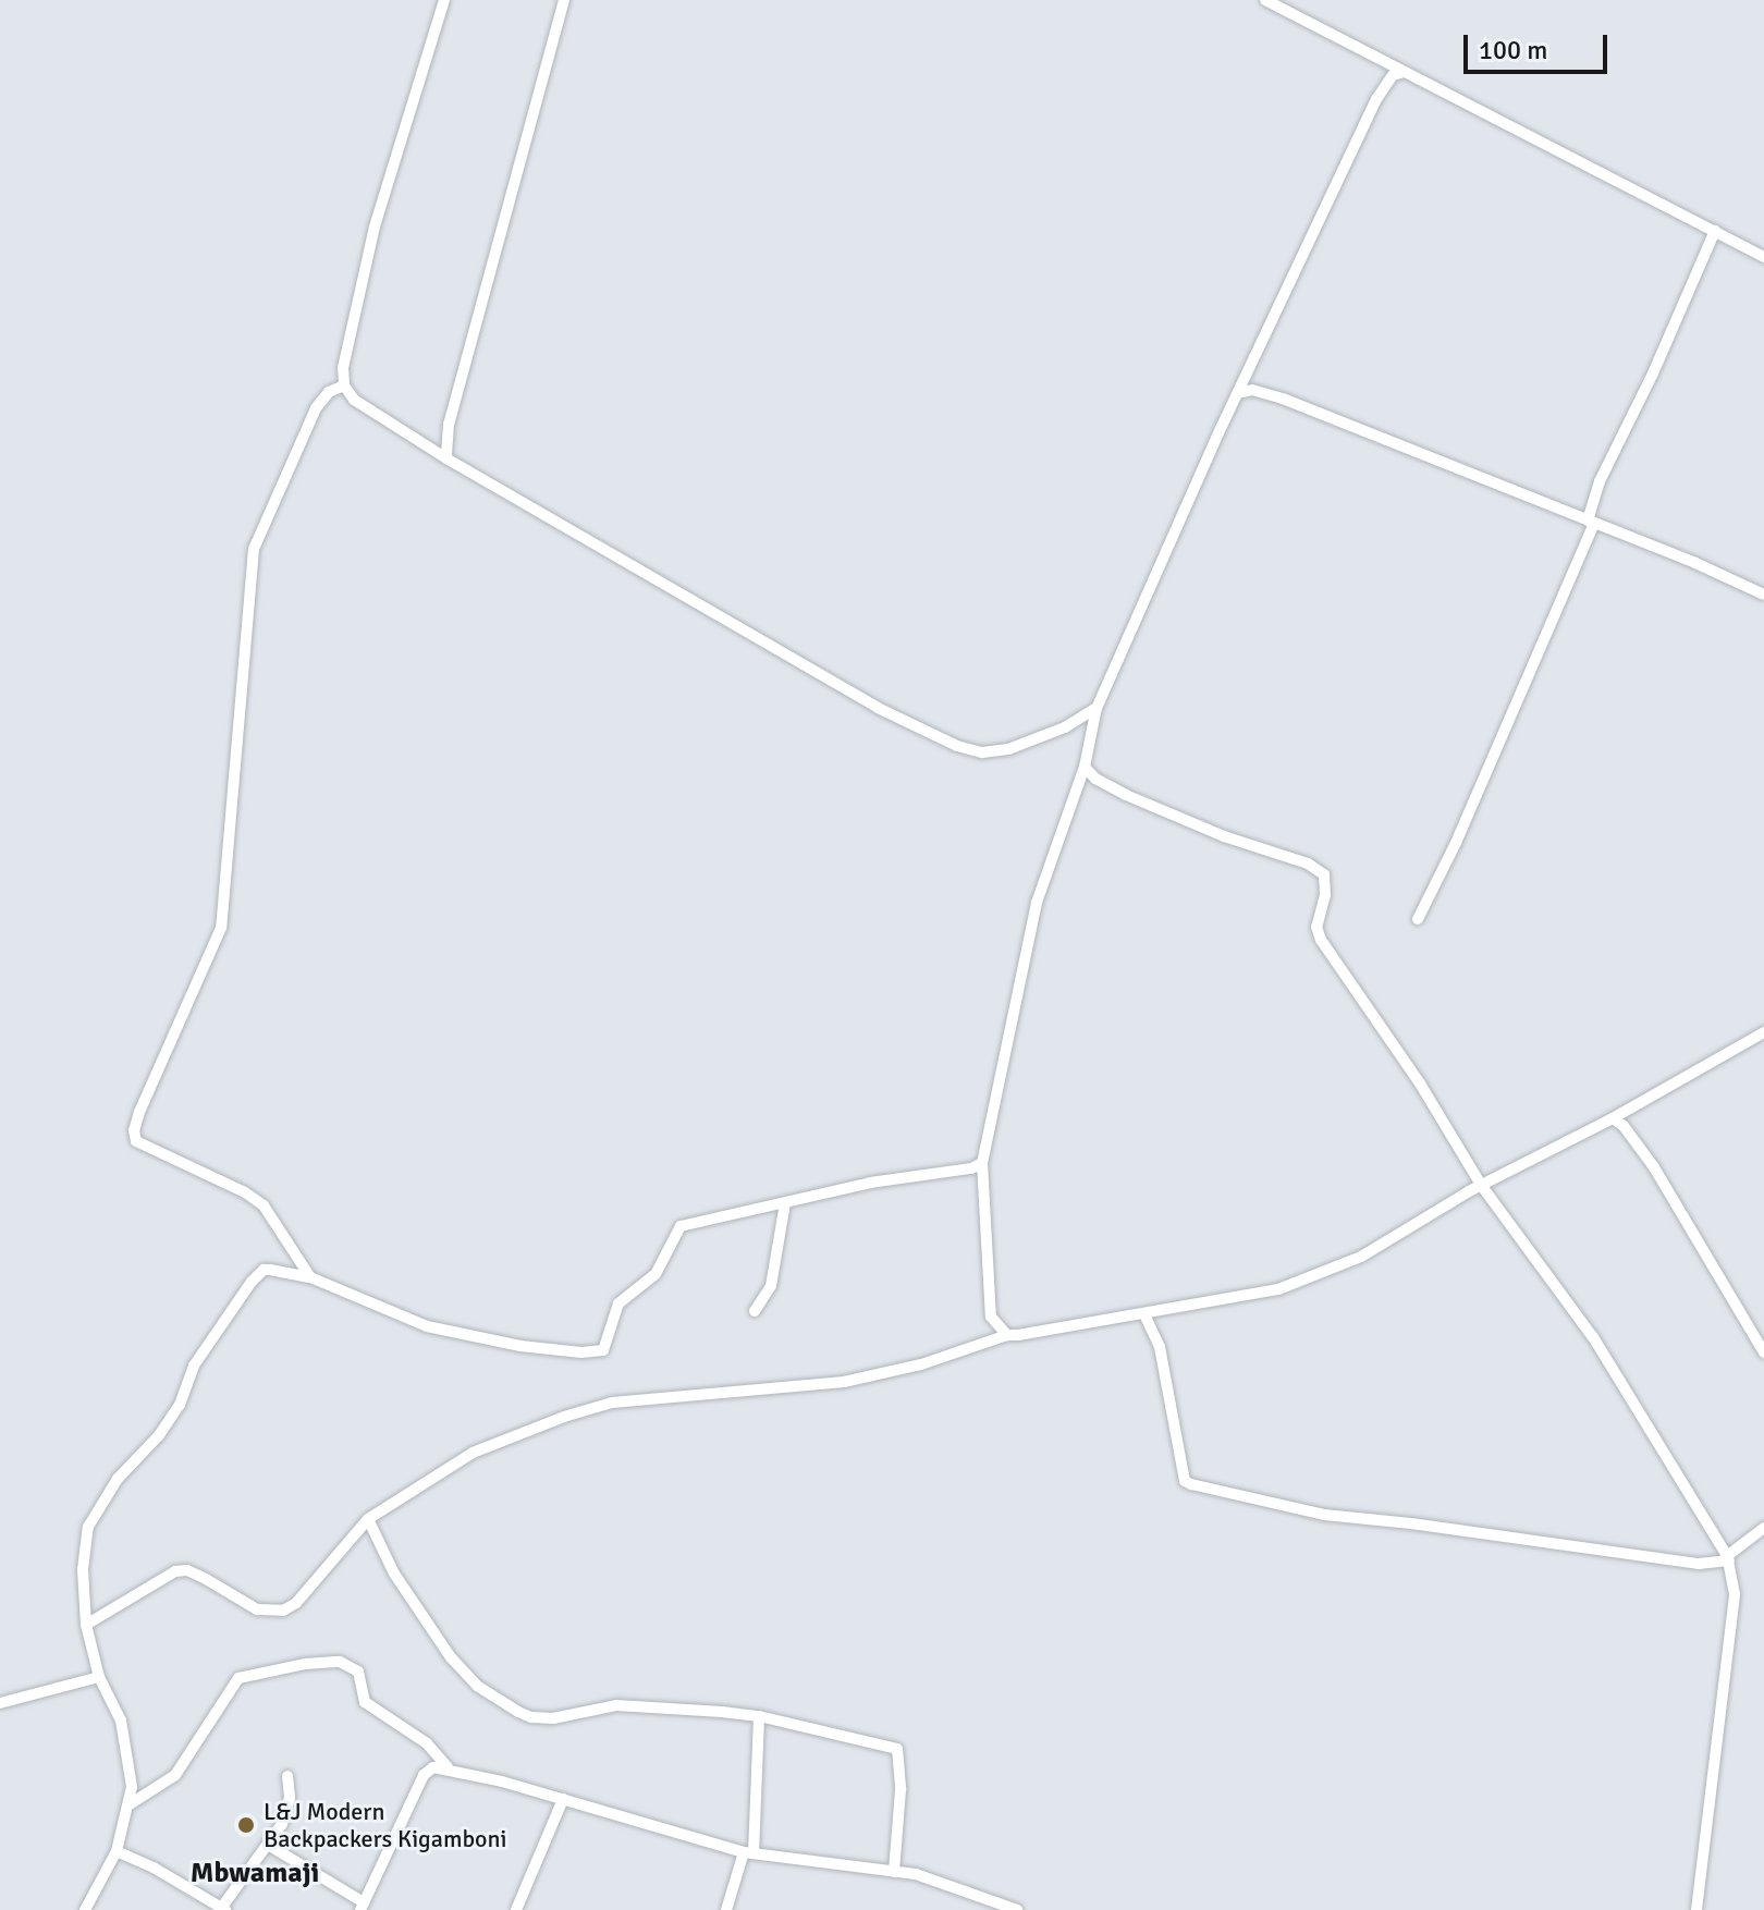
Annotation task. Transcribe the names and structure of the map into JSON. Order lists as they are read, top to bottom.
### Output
{
  "districts": ["Mbwamaji"],
  "places": ["L&J Modern Backpackers Kigamboni"],
  "scale_bar": "100 m"
}
